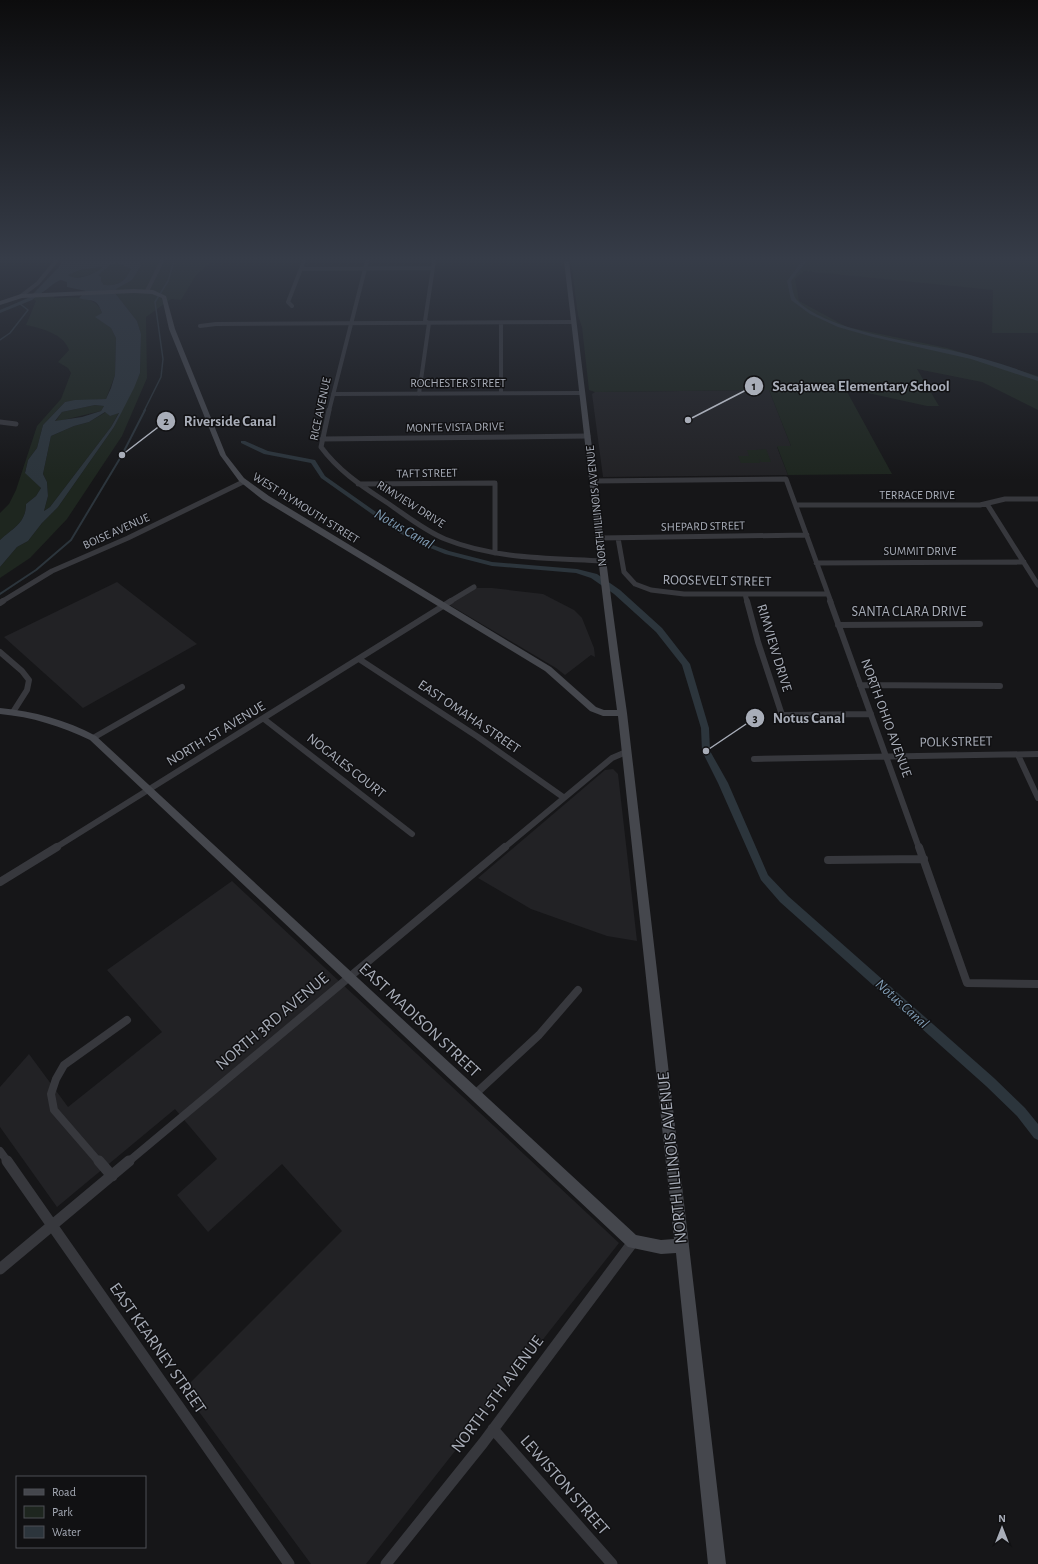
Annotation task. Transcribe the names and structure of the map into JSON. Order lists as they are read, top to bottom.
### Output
{
  "streets": {
    "street": [
      "ROCHESTER STREET",
      "RICE AVENUE",
      "MONTE VISTA DRIVE",
      "TAFT STREET",
      "TERRACE DRIVE",
      "RIMVIEW DRIVE",
      "NORTH ILLINOIS AVENUE",
      "WEST PLYMOUTH STREET",
      "SHEPARD STREET",
      "BOISE AVENUE",
      "SUMMIT DRIVE",
      "ROOSEVELT STREET",
      "SANTA CLARA DRIVE",
      "EAST OMAHA STREET",
      "NORTH OHIO AVENUE",
      "NORTH 1ST AVENUE",
      "POLK STREET",
      "NOGALES COURT",
      "EAST MADISON STREET",
      "NORTH 3RD AVENUE",
      "EAST KEARNEY STREET",
      "NORTH 5TH AVENUE",
      "LEWISTON STREET"
    ]
  },
  "crossings": [
    ["ROCHESTER STREET", "RICE AVENUE"],
    ["ROCHESTER STREET", "NORTH ILLINOIS AVENUE"],
    ["RICE AVENUE", "MONTE VISTA DRIVE"],
    ["RICE AVENUE", "RIMVIEW DRIVE"],
    ["MONTE VISTA DRIVE", "NORTH ILLINOIS AVENUE"],
    ["TAFT STREET", "RIMVIEW DRIVE"],
    ["TERRACE DRIVE", "NORTH OHIO AVENUE"],
    ["RIMVIEW DRIVE", "NORTH ILLINOIS AVENUE"],
    ["RIMVIEW DRIVE", "ROOSEVELT STREET"],
    ["RIMVIEW DRIVE", "NORTH OHIO AVENUE"],
    ["NORTH ILLINOIS AVENUE", "WEST PLYMOUTH STREET"],
    ["NORTH ILLINOIS AVENUE", "SHEPARD STREET"],
    ["NORTH ILLINOIS AVENUE", "NORTH OHIO AVENUE"],
    ["WEST PLYMOUTH STREET", "BOISE AVENUE"],
    ["WEST PLYMOUTH STREET", "NORTH 1ST AVENUE"],
    ["SHEPARD STREET", "ROOSEVELT STREET"],
    ["SHEPARD STREET", "NORTH OHIO AVENUE"],
    ["SUMMIT DRIVE", "NORTH OHIO AVENUE"],
    ["ROOSEVELT STREET", "NORTH OHIO AVENUE"],
    ["SANTA CLARA DRIVE", "NORTH OHIO AVENUE"],
    ["EAST OMAHA STREET", "NORTH 1ST AVENUE"],
    ["EAST OMAHA STREET", "NORTH 3RD AVENUE"],
    ["NORTH OHIO AVENUE", "POLK STREET"],
    ["NORTH 1ST AVENUE", "NOGALES COURT"],
    ["NORTH 1ST AVENUE", "EAST MADISON STREET"],
    ["EAST MADISON STREET", "NORTH 3RD AVENUE"],
    ["EAST MADISON STREET", "NORTH 5TH AVENUE"],
    ["NORTH 3RD AVENUE", "EAST KEARNEY STREET"],
    ["NORTH 5TH AVENUE", "LEWISTON STREET"]
  ],
  "water": ["Notus Canal"],
  "places": ["Sacajawea Elementary School", "Riverside Canal", "Notus Canal"],
  "legend": ["Road", "Park", "Water"],
  "north": "top"
}
